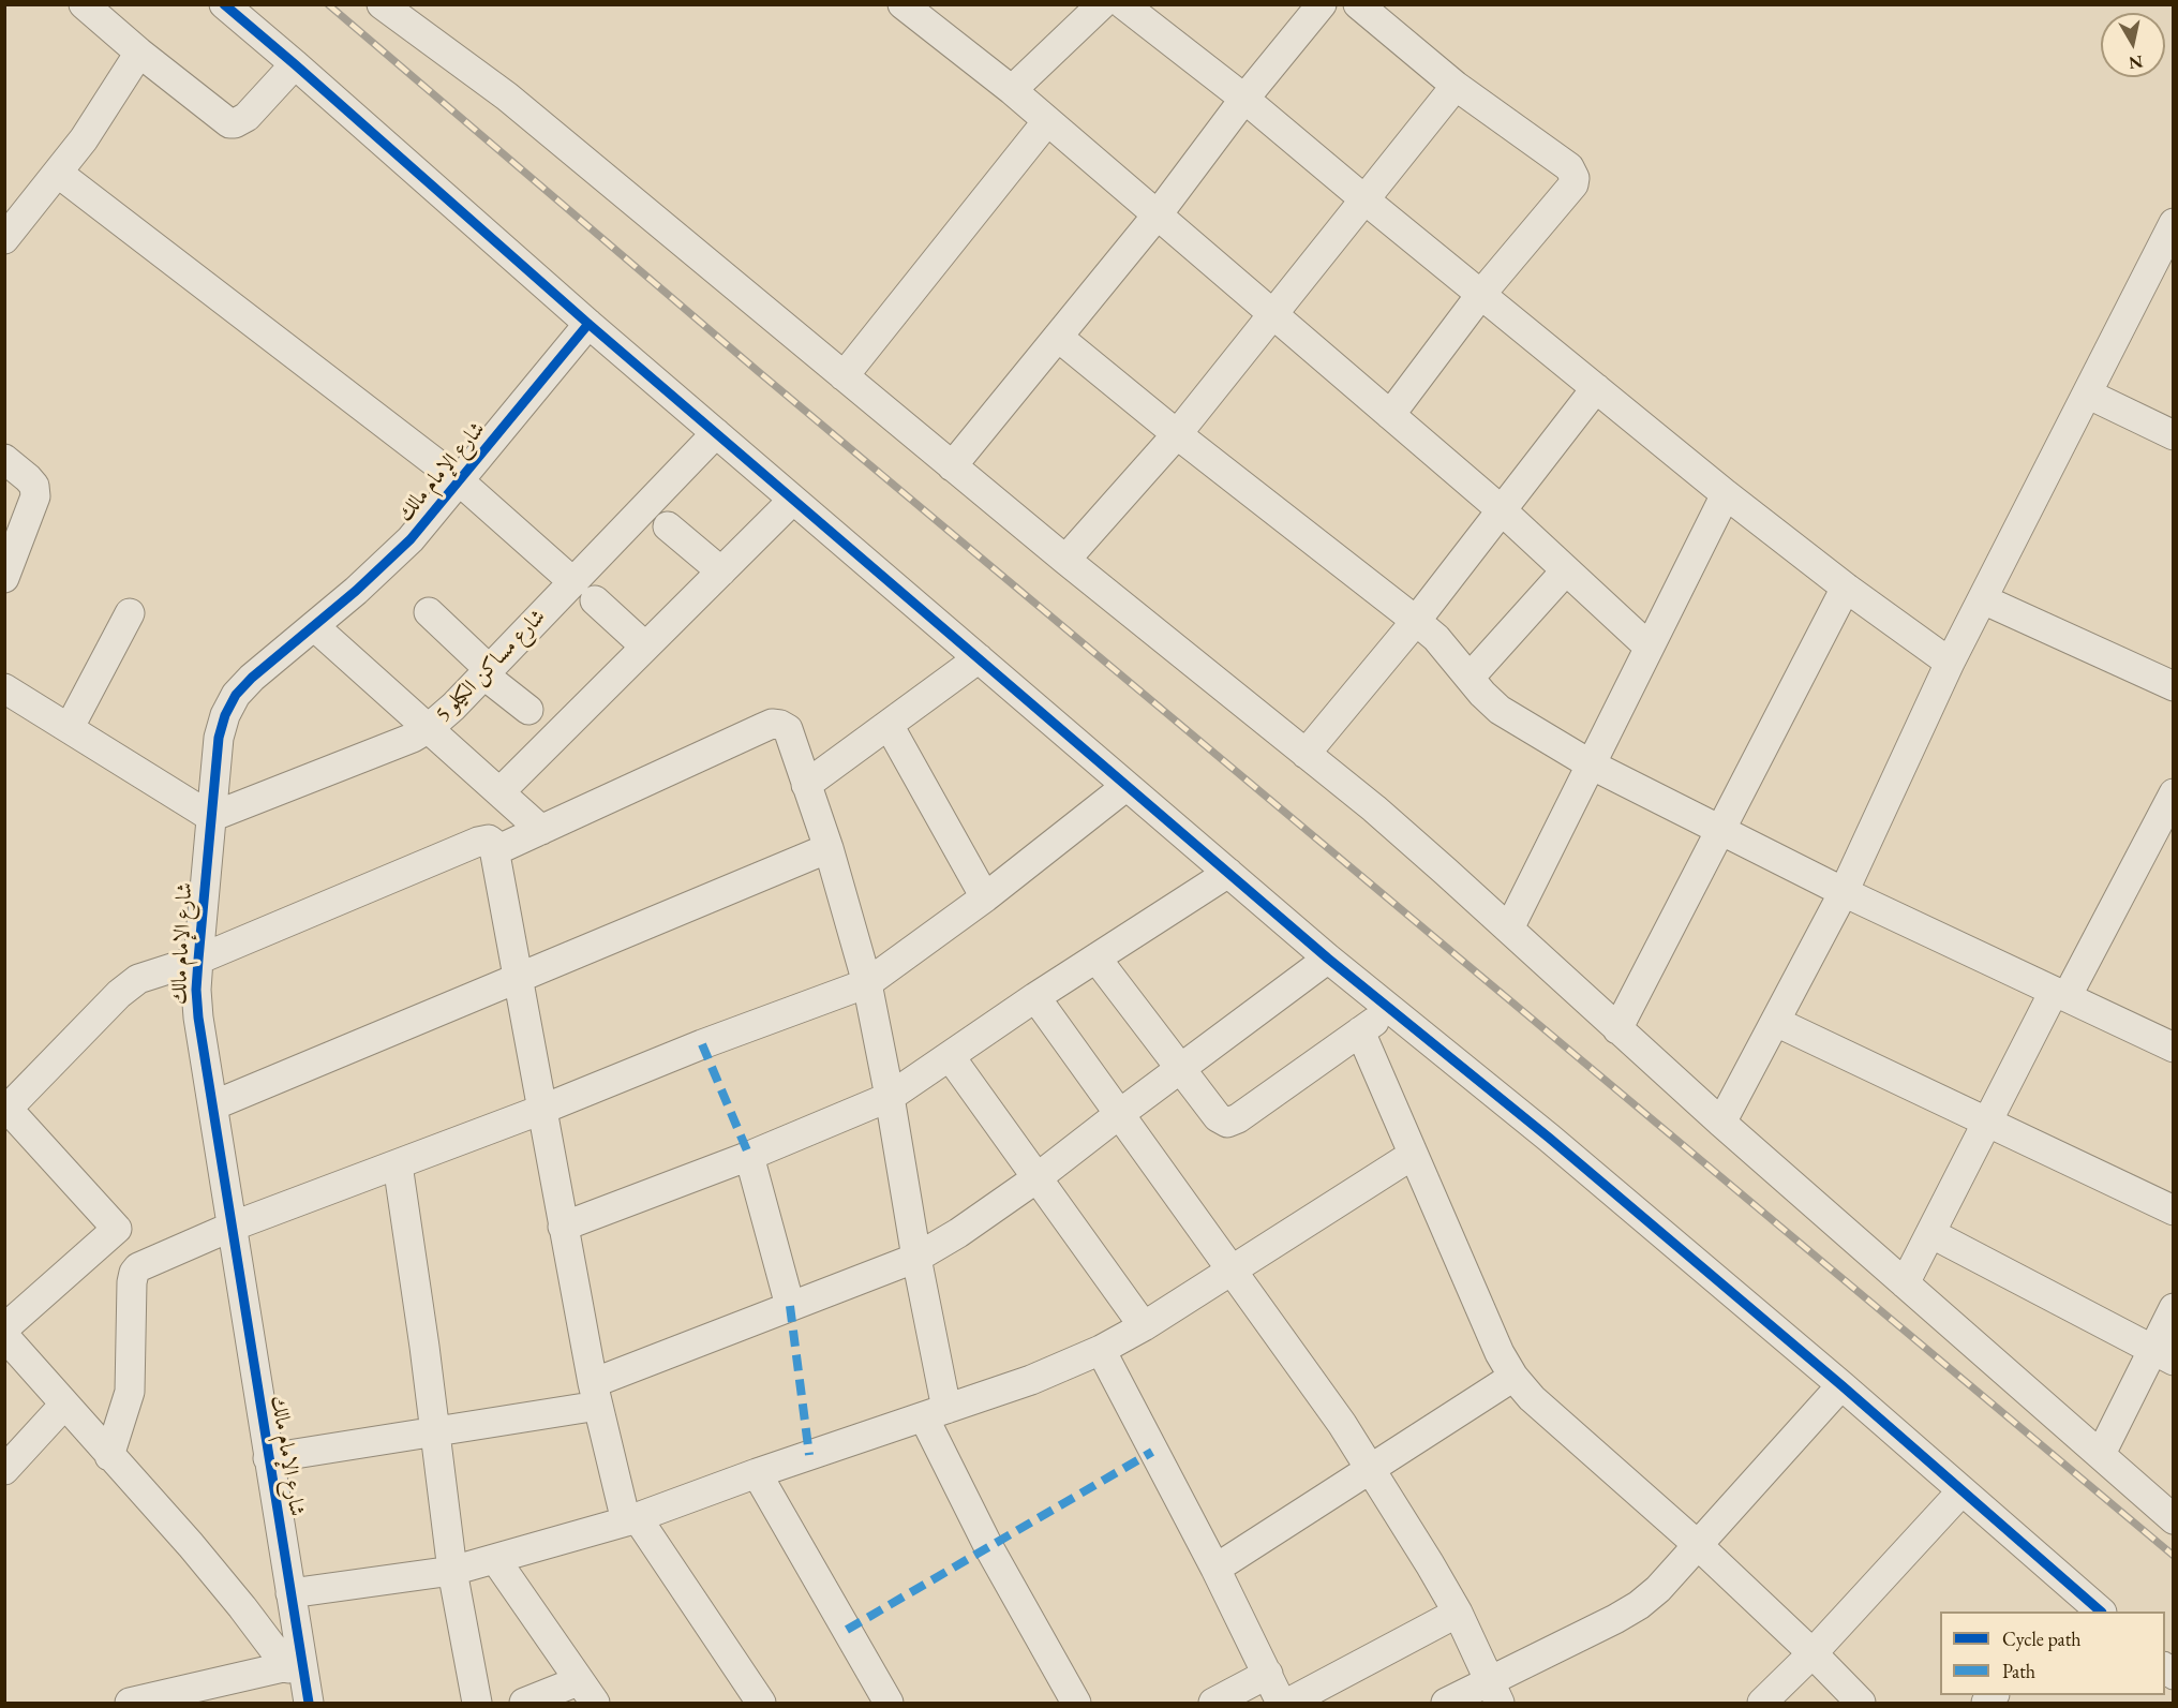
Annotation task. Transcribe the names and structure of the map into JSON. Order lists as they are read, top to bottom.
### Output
{
  "streets": {
    "street": ["شارع الإمام مالك", "شارع مساكن الكيلو 5"]
  },
  "crossings": [
    ["شارع الإمام مالك", "شارع مساكن الكيلو 5"]
  ],
  "legend": ["Cycle path", "Path"],
  "north": "bottom"
}
